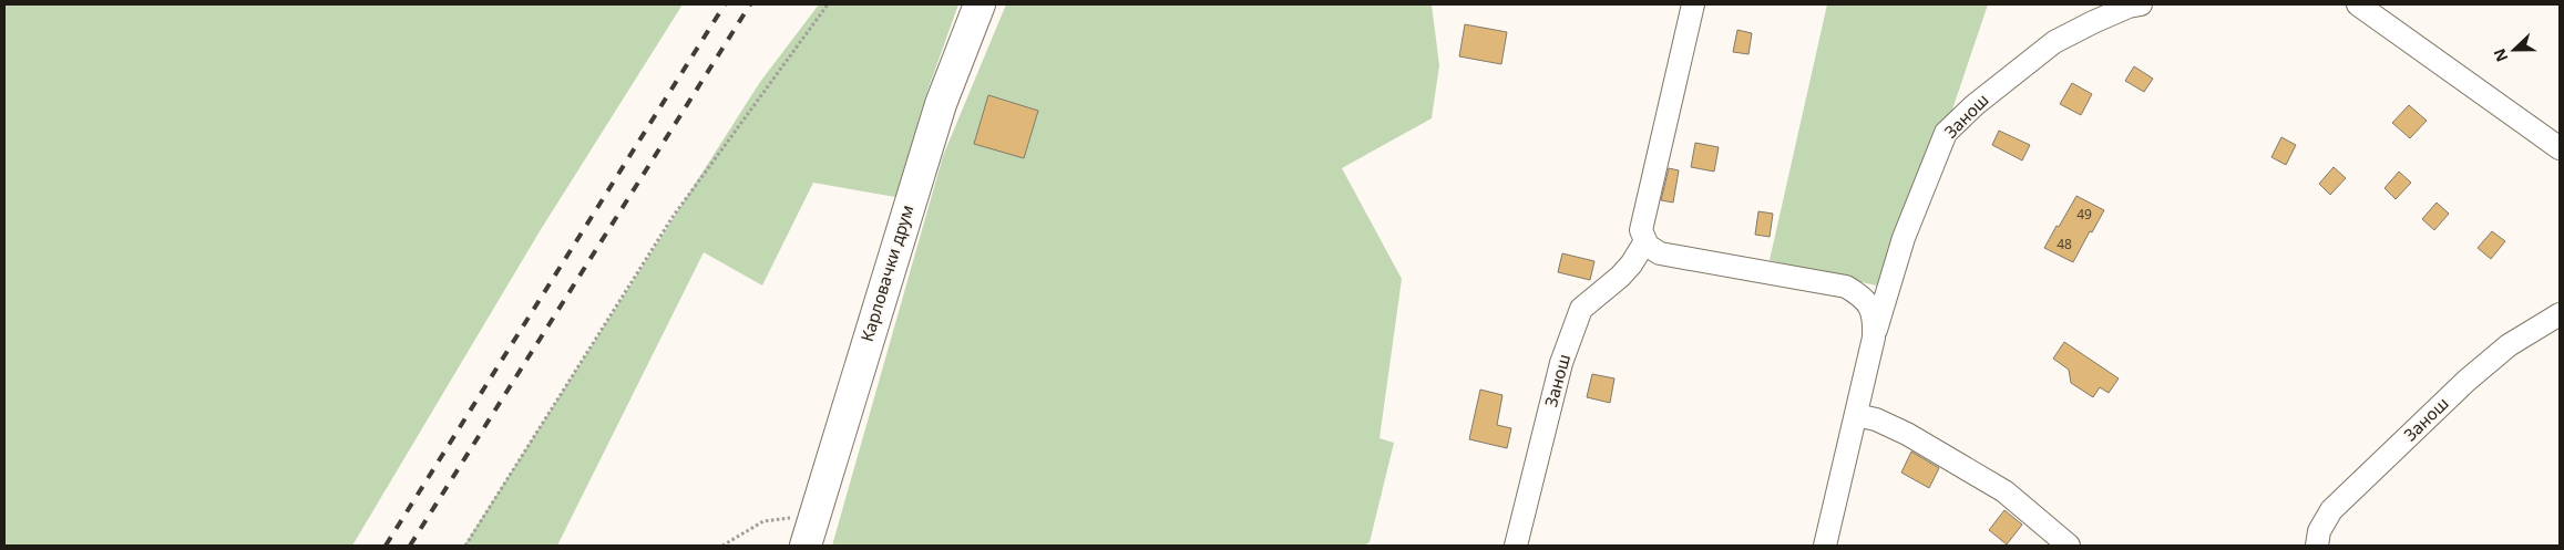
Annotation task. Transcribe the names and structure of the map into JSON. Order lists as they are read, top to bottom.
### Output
{
  "streets": {
    "main road": ["Карловачки друм"],
    "street": ["Занош"]
  },
  "house_numbers": ["49", "48"],
  "north": "left"
}
